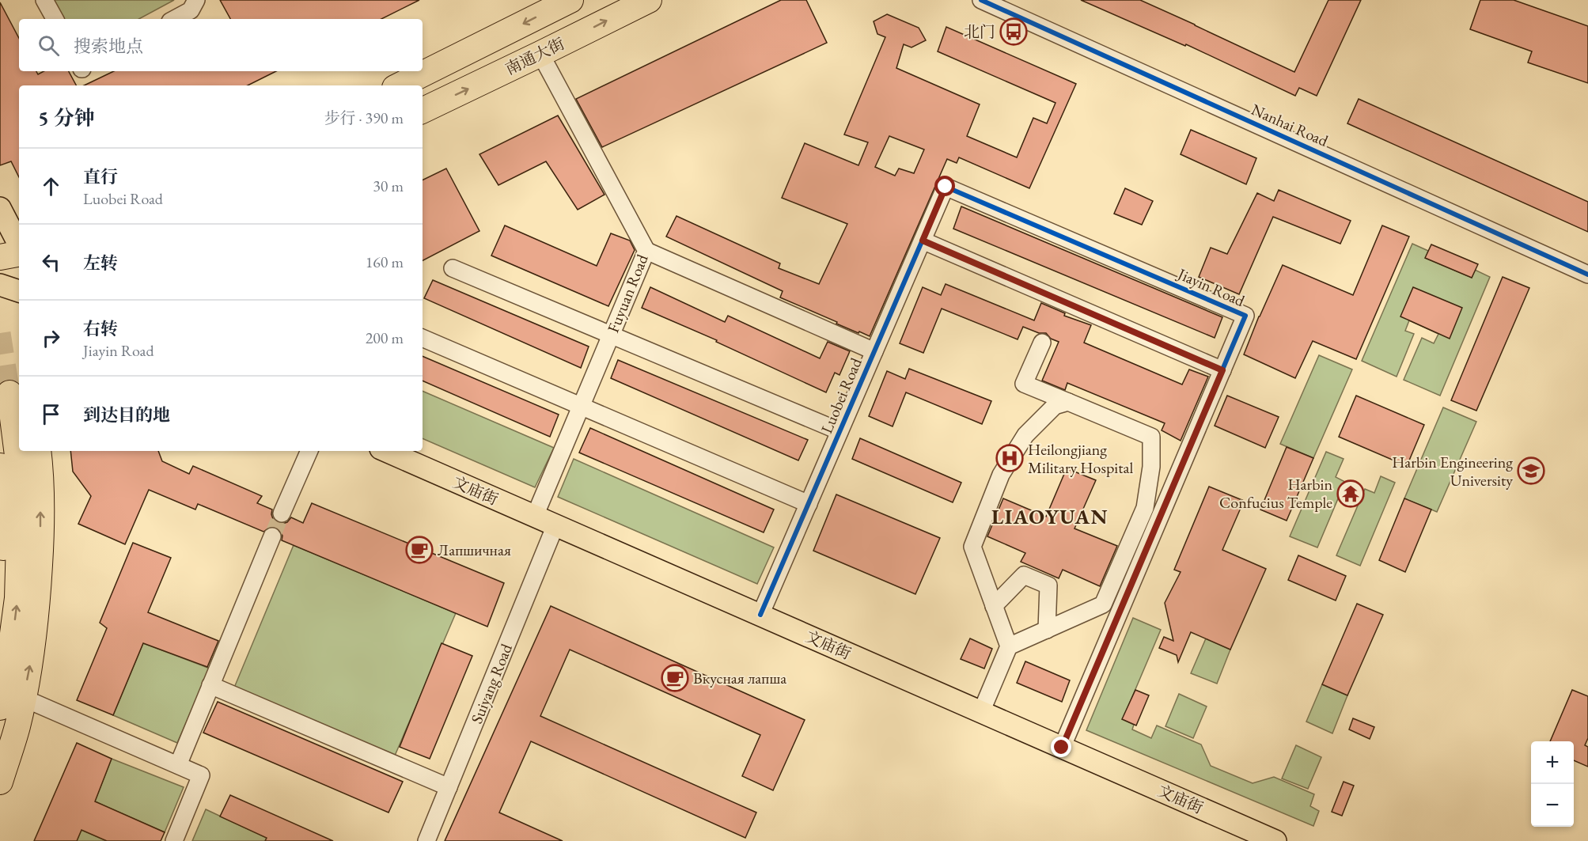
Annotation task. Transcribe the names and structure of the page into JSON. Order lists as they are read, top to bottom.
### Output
{
  "streets": {
    "highway": ["南通大街"],
    "main road": ["文庙街"],
    "street": [
      "Nanhai Road",
      "Jiayin Road",
      "Fuyuan Road",
      "Luobei Road",
      "Suiyang Road"
    ]
  },
  "crossings": [
    ["南通大街", "Fuyuan Road"],
    ["Jiayin Road", "Luobei Road"],
    ["Jiayin Road", "文庙街"],
    ["Fuyuan Road", "文庙街"],
    ["Luobei Road", "文庙街"],
    ["文庙街", "Suiyang Road"]
  ],
  "districts": ["LIAOYUAN"],
  "places": {
    "bus stop": ["北门"],
    "hospital": ["Heilongjiang Military Hospital"],
    "school or university": ["Harbin Engineering University"],
    "temple": ["Harbin Confucius Temple"],
    "cafe": ["Лапшичная", "Вкусная лапша"]
  },
  "page": {
    "search": "搜索地点",
    "heading": ["5 分钟", "步行 · 390 m"],
    "list": [
      ["直行", "Luobei Road", "30 m"],
      ["左转", "160 m"],
      ["右转", "Jiayin Road", "200 m"],
      "到达目的地"
    ],
    "map_buttons": ["+", "−"]
  }
}
